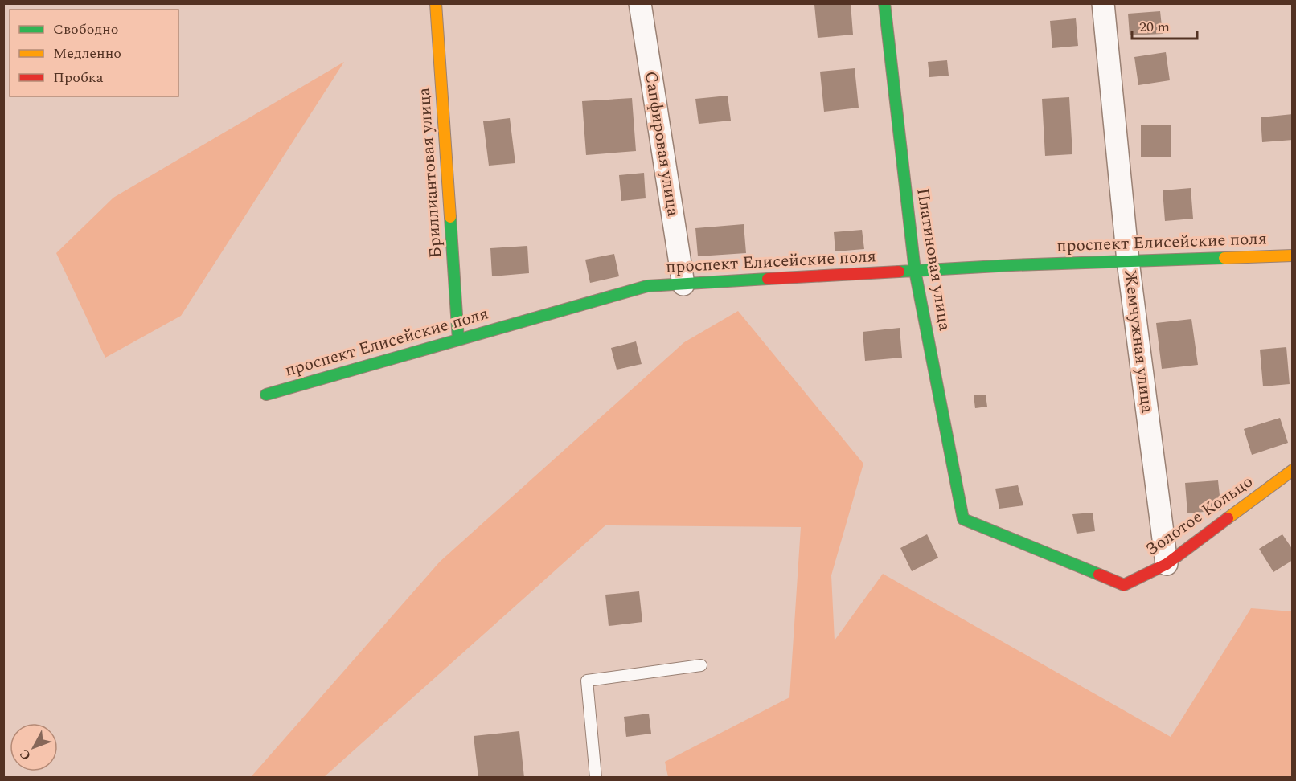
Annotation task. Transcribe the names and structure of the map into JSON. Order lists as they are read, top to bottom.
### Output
{
  "streets": {
    "street": [
      "Сапфировая улица",
      "Бриллиантовая улица",
      "проспект Елисейские поля",
      "Платиновая улица",
      "Жемчужная улица",
      "Золотое Кольцо"
    ]
  },
  "crossings": [
    ["Сапфировая улица", "проспект Елисейские поля"],
    ["Бриллиантовая улица", "проспект Елисейские поля"],
    ["проспект Елисейские поля", "Платиновая улица"],
    ["проспект Елисейские поля", "Жемчужная улица"],
    ["Платиновая улица", "Золотое Кольцо"],
    ["Жемчужная улица", "Золотое Кольцо"]
  ],
  "legend": ["Свободно", "Медленно", "Пробка"],
  "scale_bar": "20 m",
  "north": "bottom left"
}
